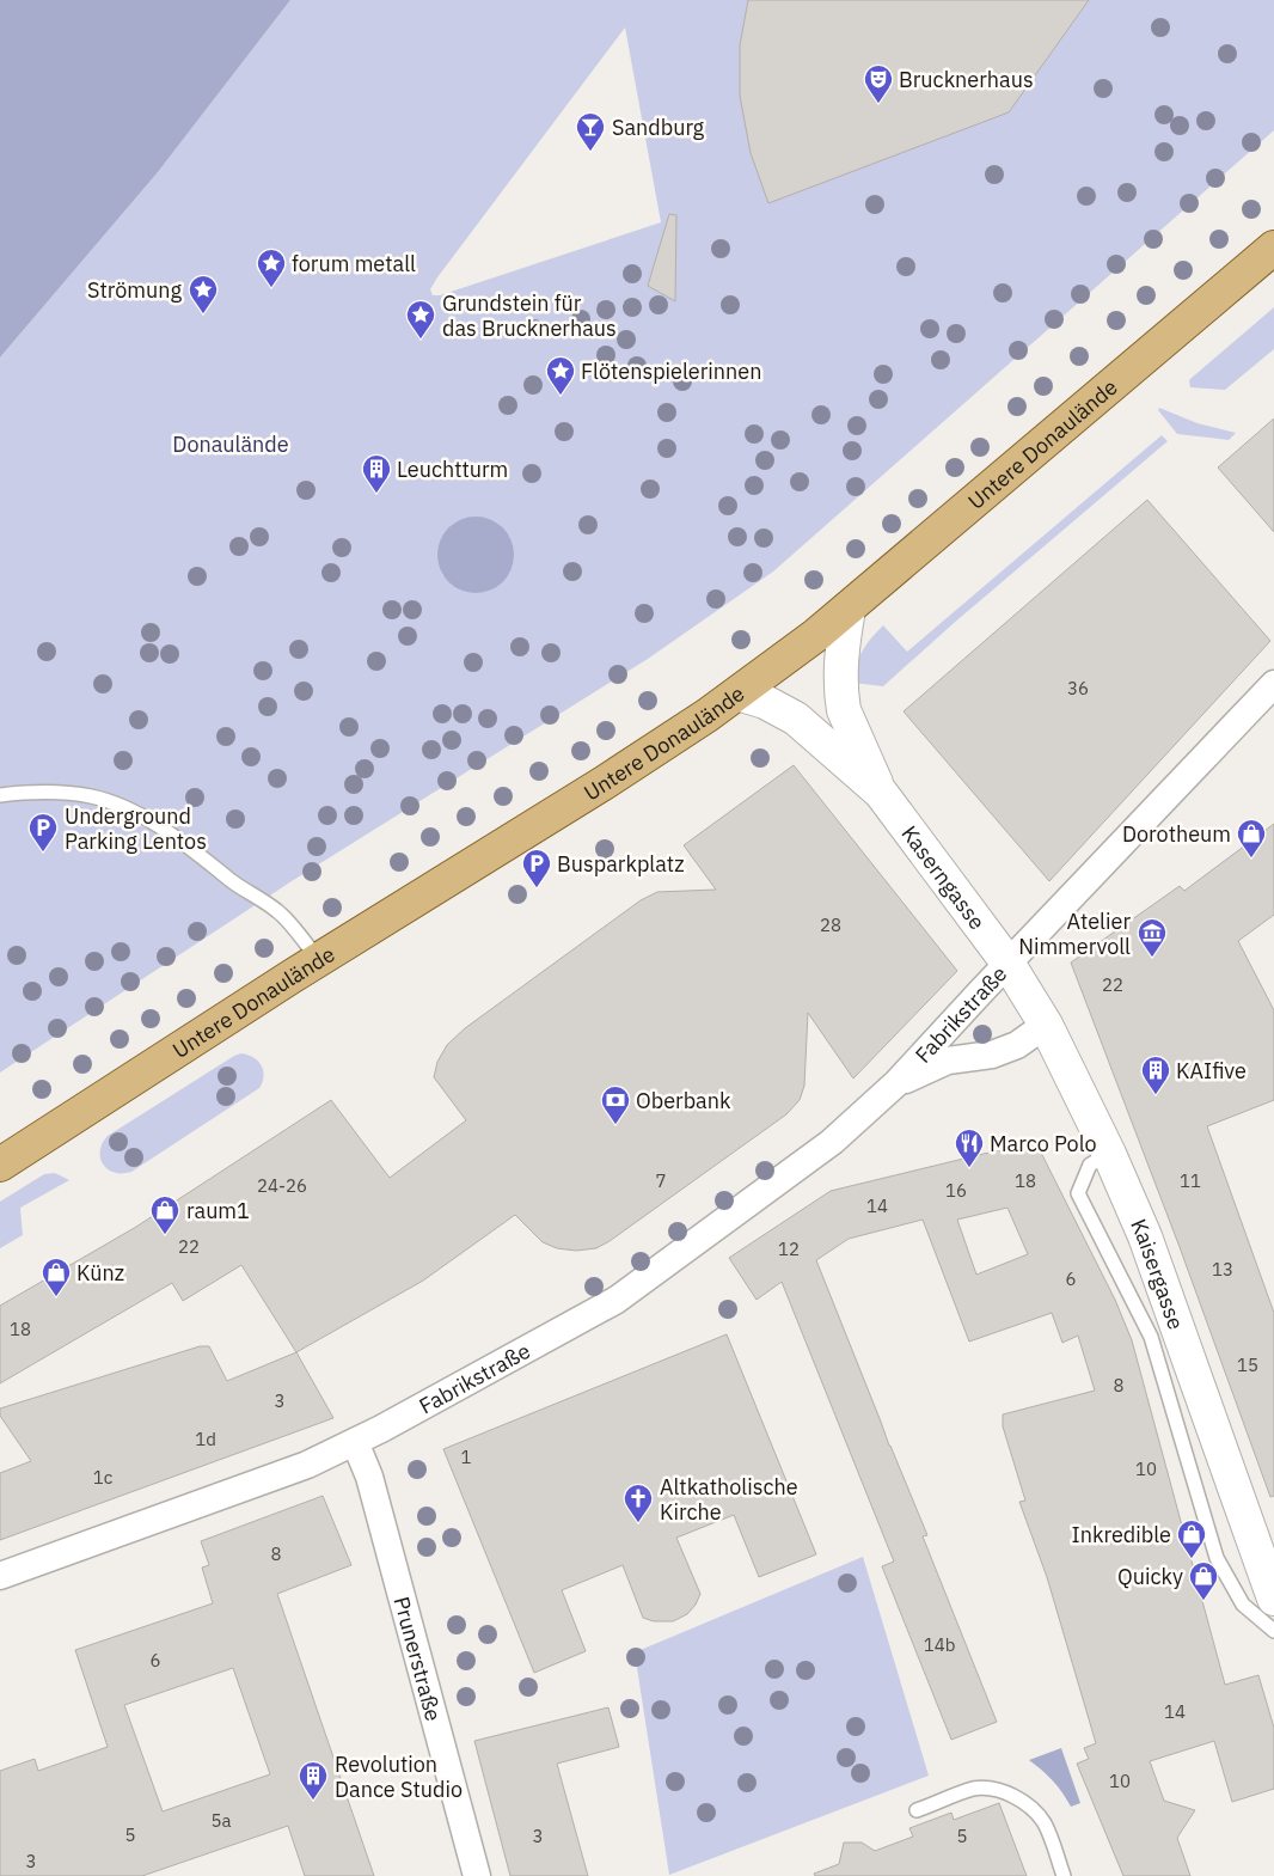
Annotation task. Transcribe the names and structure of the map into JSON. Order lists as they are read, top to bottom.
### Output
{
  "streets": {
    "main road": ["Untere Donaulände", "Kaserngasse", "Kaisergasse"],
    "street": ["Fabrikstraße", "Prunerstraße"]
  },
  "crossings": [
    ["Untere Donaulände", "Kaserngasse"],
    ["Kaserngasse", "Fabrikstraße"],
    ["Kaserngasse", "Kaisergasse"],
    ["Fabrikstraße", "Kaisergasse"],
    ["Fabrikstraße", "Prunerstraße"]
  ],
  "parks": ["Donaulände"],
  "places": {
    "theatre": ["Brucknerhaus"],
    "bar": ["Sandburg"],
    "place": [
      "forum metall",
      "Strömung",
      "Grundstein für das Brucknerhaus",
      "Flötenspielerinnen"
    ],
    "building": ["Leuchtturm", "KAIfive", "Revolution Dance Studio"],
    "parking": ["Underground Parking Lentos", "Busparkplatz"],
    "shop": [
      "Dorotheum",
      "raum1",
      "Künz",
      "Inkredible",
      "Quicky"
    ],
    "museum": ["Atelier Nimmervoll"],
    "bank": ["Oberbank"],
    "restaurant": ["Marco Polo"],
    "church": ["Altkatholische Kirche"]
  },
  "house_numbers": [
    "36",
    "28",
    "22",
    "7",
    "18",
    "11",
    "24-26",
    "16",
    "14",
    "22",
    "12",
    "13",
    "6",
    "18",
    "15",
    "8",
    "3",
    "1d",
    "1",
    "10",
    "1c",
    "8",
    "14b",
    "6",
    "14",
    "10",
    "5a",
    "5",
    "3",
    "5",
    "3"
  ]
}
